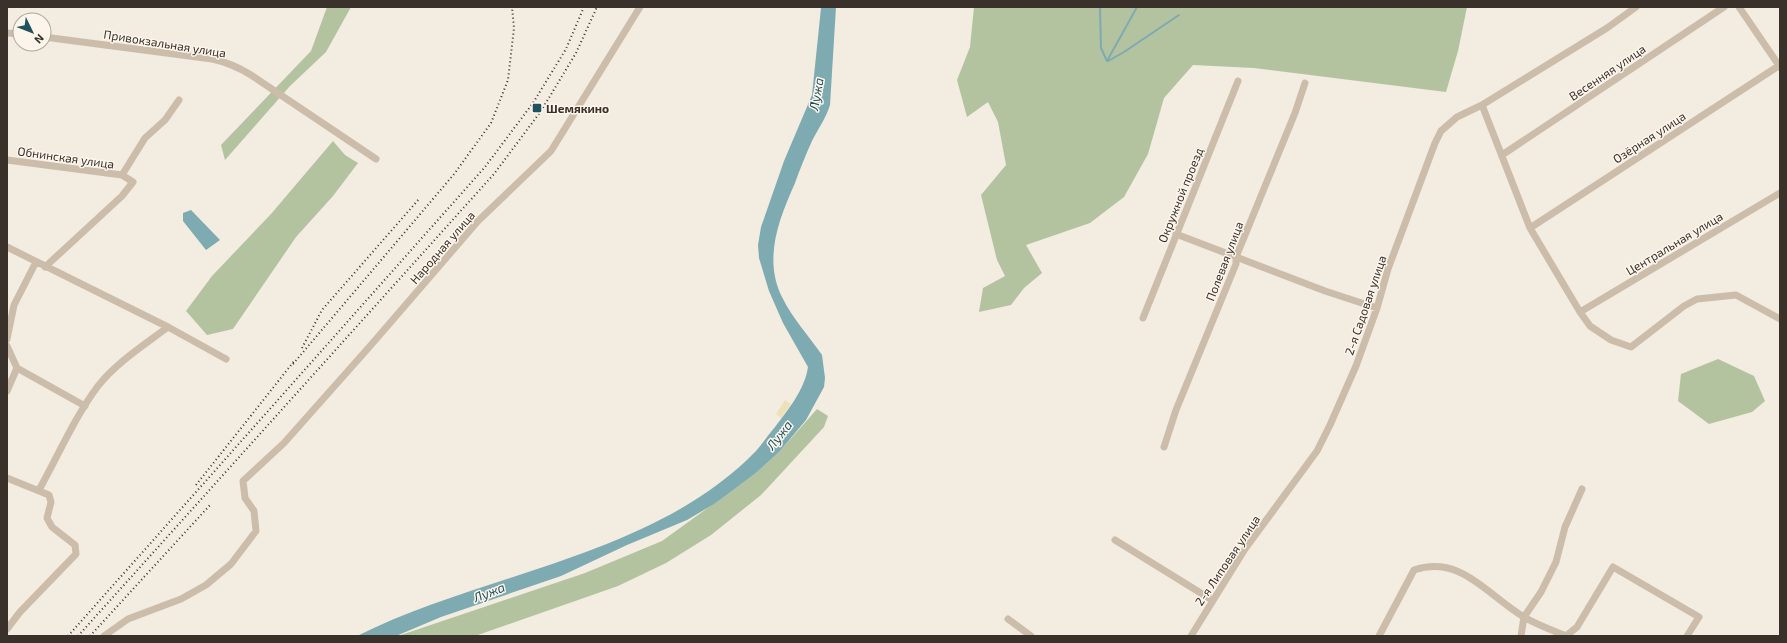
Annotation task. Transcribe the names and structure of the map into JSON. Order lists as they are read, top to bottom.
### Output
{
  "streets": {
    "street": [
      "Привокзальная улица",
      "Весенняя улица",
      "Озёрная улица",
      "Обнинская улица",
      "Окружной проезд",
      "Центральная улица",
      "Народная улица",
      "Полевая улица",
      "2-я Садовая улица",
      "2-я Липовая улица"
    ]
  },
  "crossings": [
    ["2-я Садовая улица", "2-я Липовая улица"]
  ],
  "water": ["Лужа"],
  "places": {
    "transit": ["Шемякино"]
  },
  "north": "bottom right"
}
